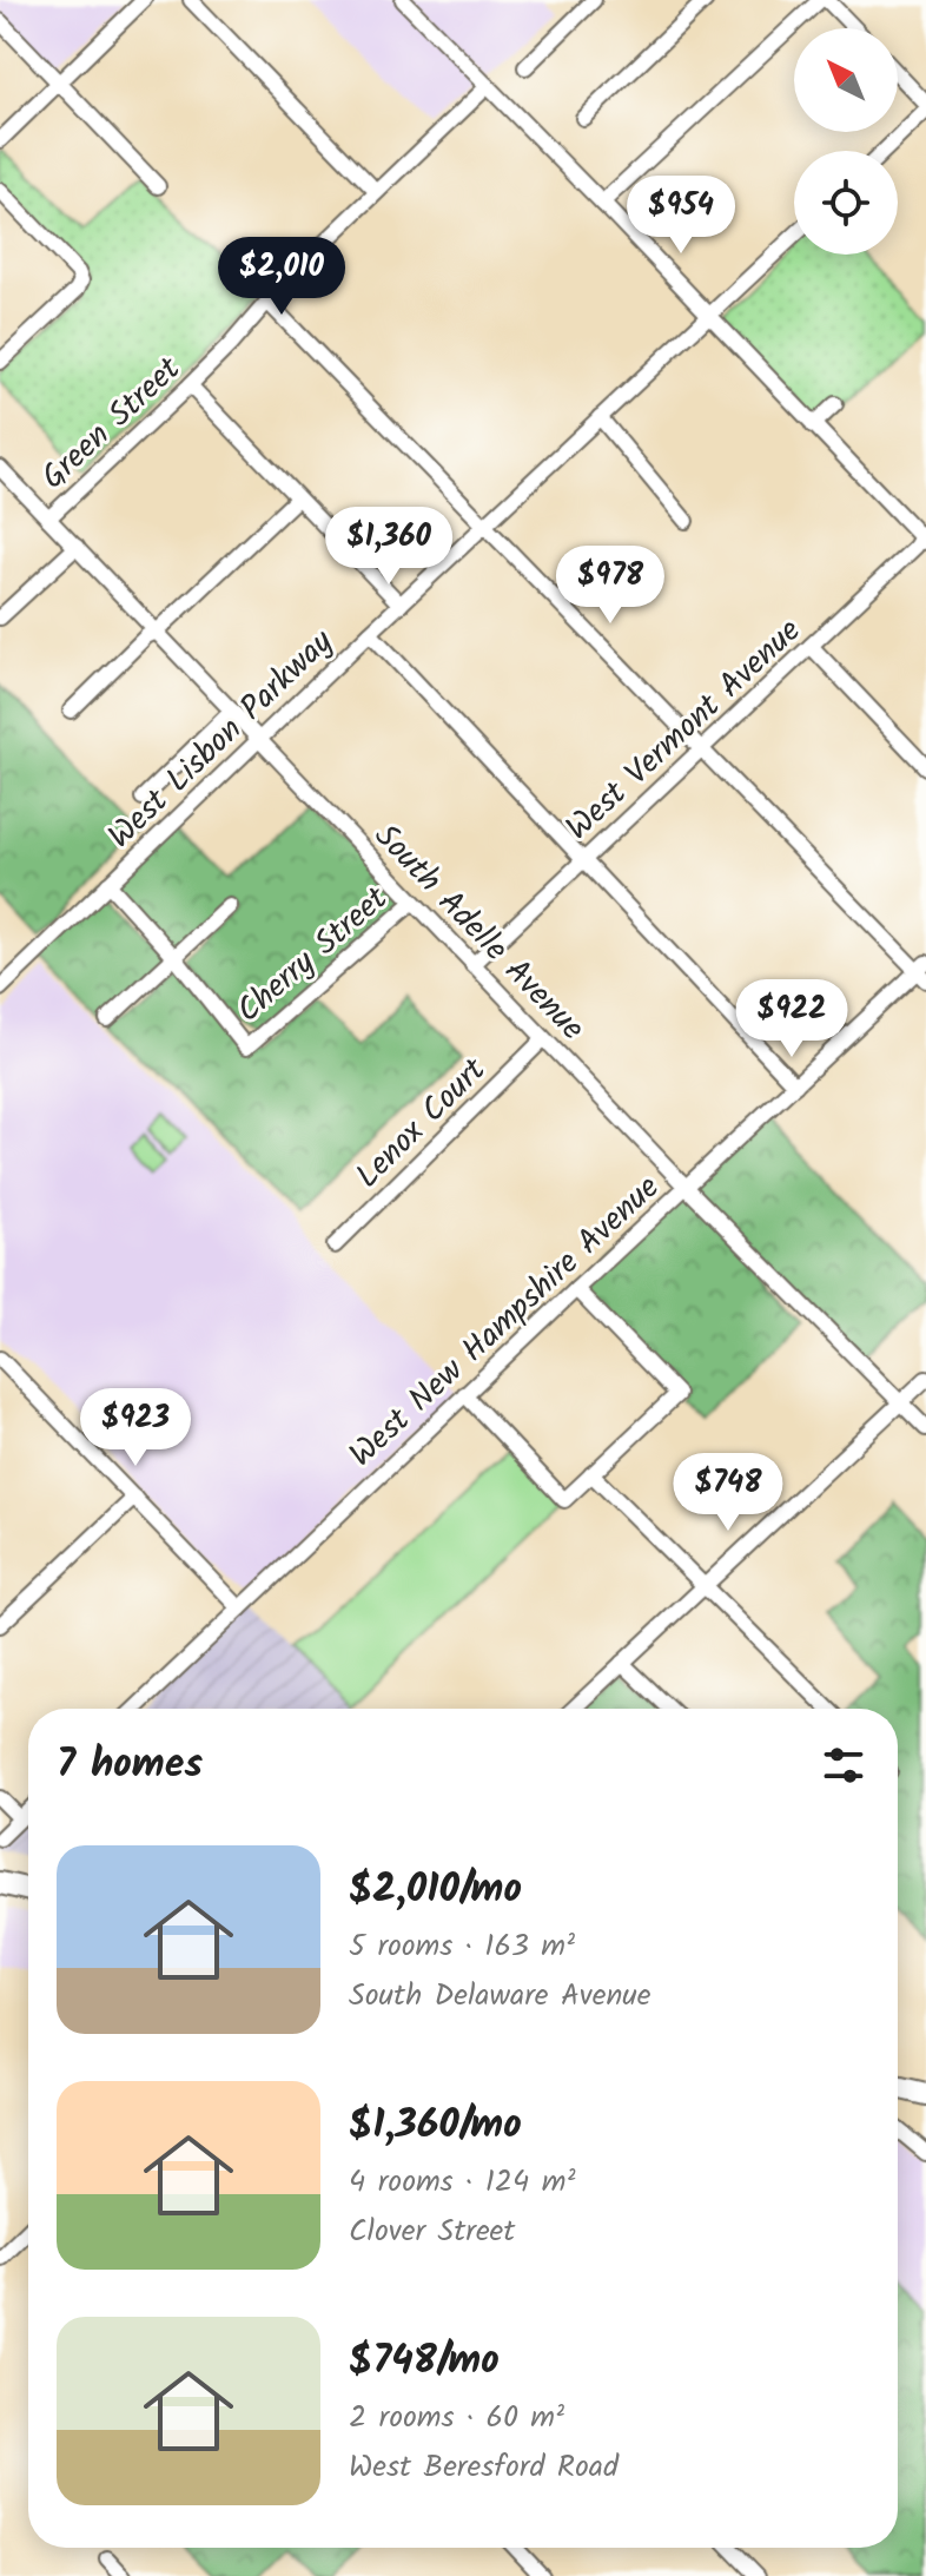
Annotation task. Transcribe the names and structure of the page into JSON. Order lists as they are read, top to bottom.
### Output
{
  "streets": {
    "street": [
      "Green Street",
      "West Vermont Avenue",
      "West Lisbon Parkway",
      "South Adelle Avenue",
      "Cherry Street",
      "Lenox Court",
      "West New Hampshire Avenue"
    ]
  },
  "crossings": [
    ["Green Street", "South Adelle Avenue"],
    ["West Vermont Avenue", "South Adelle Avenue"],
    ["West Lisbon Parkway", "South Adelle Avenue"],
    ["South Adelle Avenue", "Cherry Street"],
    ["South Adelle Avenue", "Lenox Court"],
    ["South Adelle Avenue", "West New Hampshire Avenue"]
  ],
  "north": "top left",
  "page": {
    "price": [
      "$954",
      "$2,010",
      "$1,360",
      "$978",
      "$922",
      "$923",
      "$748"
    ],
    "heading": "7 homes",
    "list": [
      {
        "name": "$2,010/mo",
        "note": "5 rooms · 163 m² · South Delaware Avenue"
      },
      {
        "name": "$1,360/mo",
        "note": "4 rooms · 124 m² · Clover Street"
      },
      {
        "name": "$748/mo",
        "note": "2 rooms · 60 m² · West Beresford Road"
      }
    ]
  }
}
